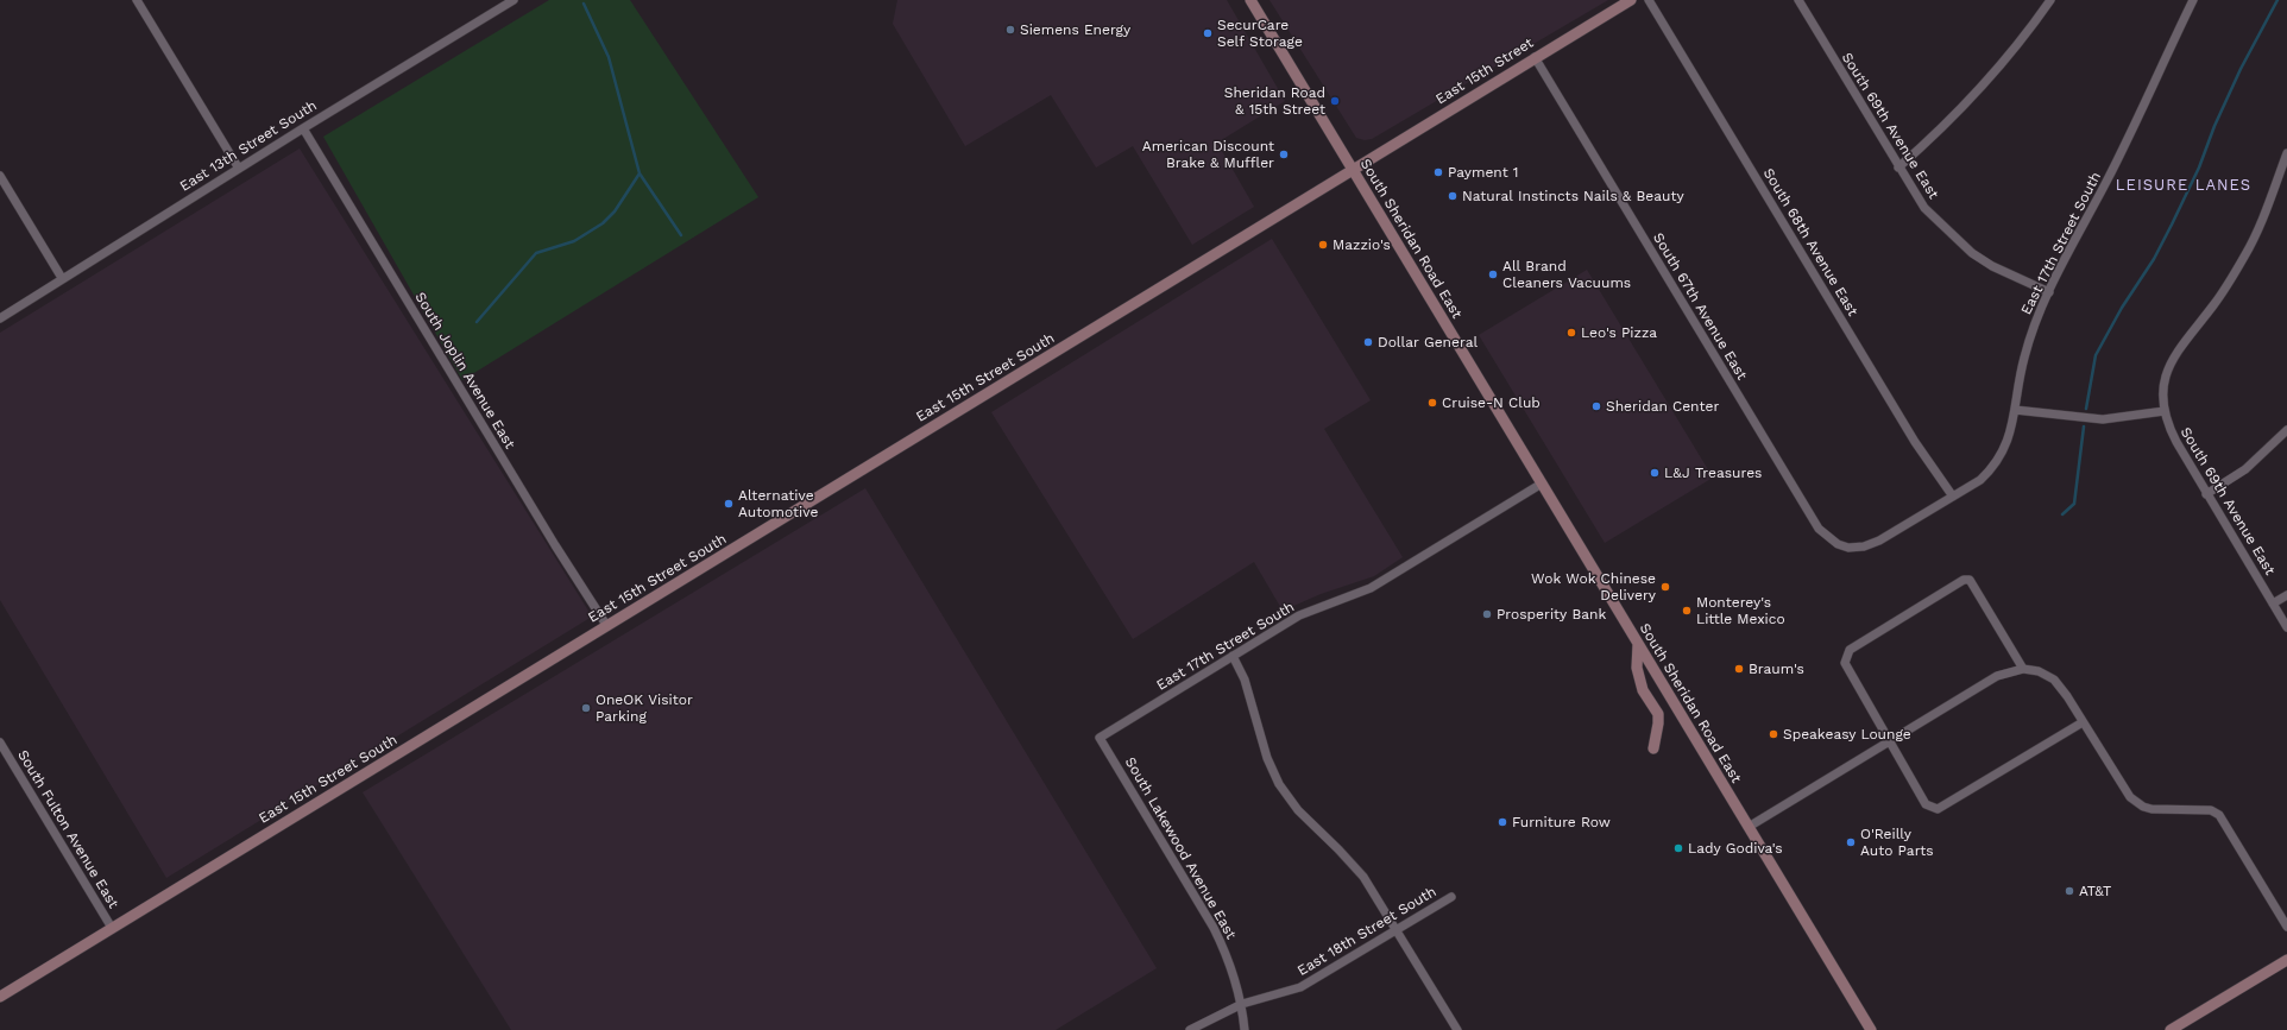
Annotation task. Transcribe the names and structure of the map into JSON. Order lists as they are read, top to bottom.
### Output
{
  "streets": {
    "main road": ["East 15th Street", "South Sheridan Road East", "East 15th Street South"],
    "street": [
      "South 69th Avenue East",
      "East 13th Street South",
      "South 68th Avenue East",
      "East 17th Street South",
      "South 67th Avenue East",
      "South Joplin Avenue East",
      "South Fulton Avenue East",
      "South Lakewood Avenue East",
      "East 18th Street South"
    ]
  },
  "crossings": [
    ["East 15th Street", "South Sheridan Road East"],
    ["East 15th Street", "South 67th Avenue East"],
    ["East 15th Street", "East 15th Street South"],
    ["South 69th Avenue East", "East 17th Street South"],
    ["East 13th Street South", "South Joplin Avenue East"],
    ["South Sheridan Road East", "East 17th Street South"],
    ["South Sheridan Road East", "East 15th Street South"],
    ["South 68th Avenue East", "East 17th Street South"],
    ["East 17th Street South", "South 67th Avenue East"],
    ["East 17th Street South", "South Lakewood Avenue East"],
    ["South Joplin Avenue East", "East 15th Street South"],
    ["East 15th Street South", "South Fulton Avenue East"],
    ["South Lakewood Avenue East", "East 18th Street South"]
  ],
  "districts": ["LEISURE LANES"],
  "places": [
    "Siemens Energy",
    "SecurCare Self Storage",
    "Sheridan Road & 15th Street",
    "American Discount Brake & Muffler",
    "Payment 1",
    "Natural Instincts Nails & Beauty",
    "Mazzio's",
    "All Brand Cleaners Vacuums",
    "Leo's Pizza",
    "Dollar General",
    "Cruise-N Club",
    "Sheridan Center",
    "L&J Treasures",
    "Alternative Automotive",
    "Wok Wok Chinese Delivery",
    "Monterey's Little Mexico",
    "Prosperity Bank",
    "Braum's",
    "OneOK Visitor Parking",
    "Speakeasy Lounge",
    "Furniture Row",
    "O'Reilly Auto Parts",
    "Lady Godiva's",
    "AT&T"
  ]
}
